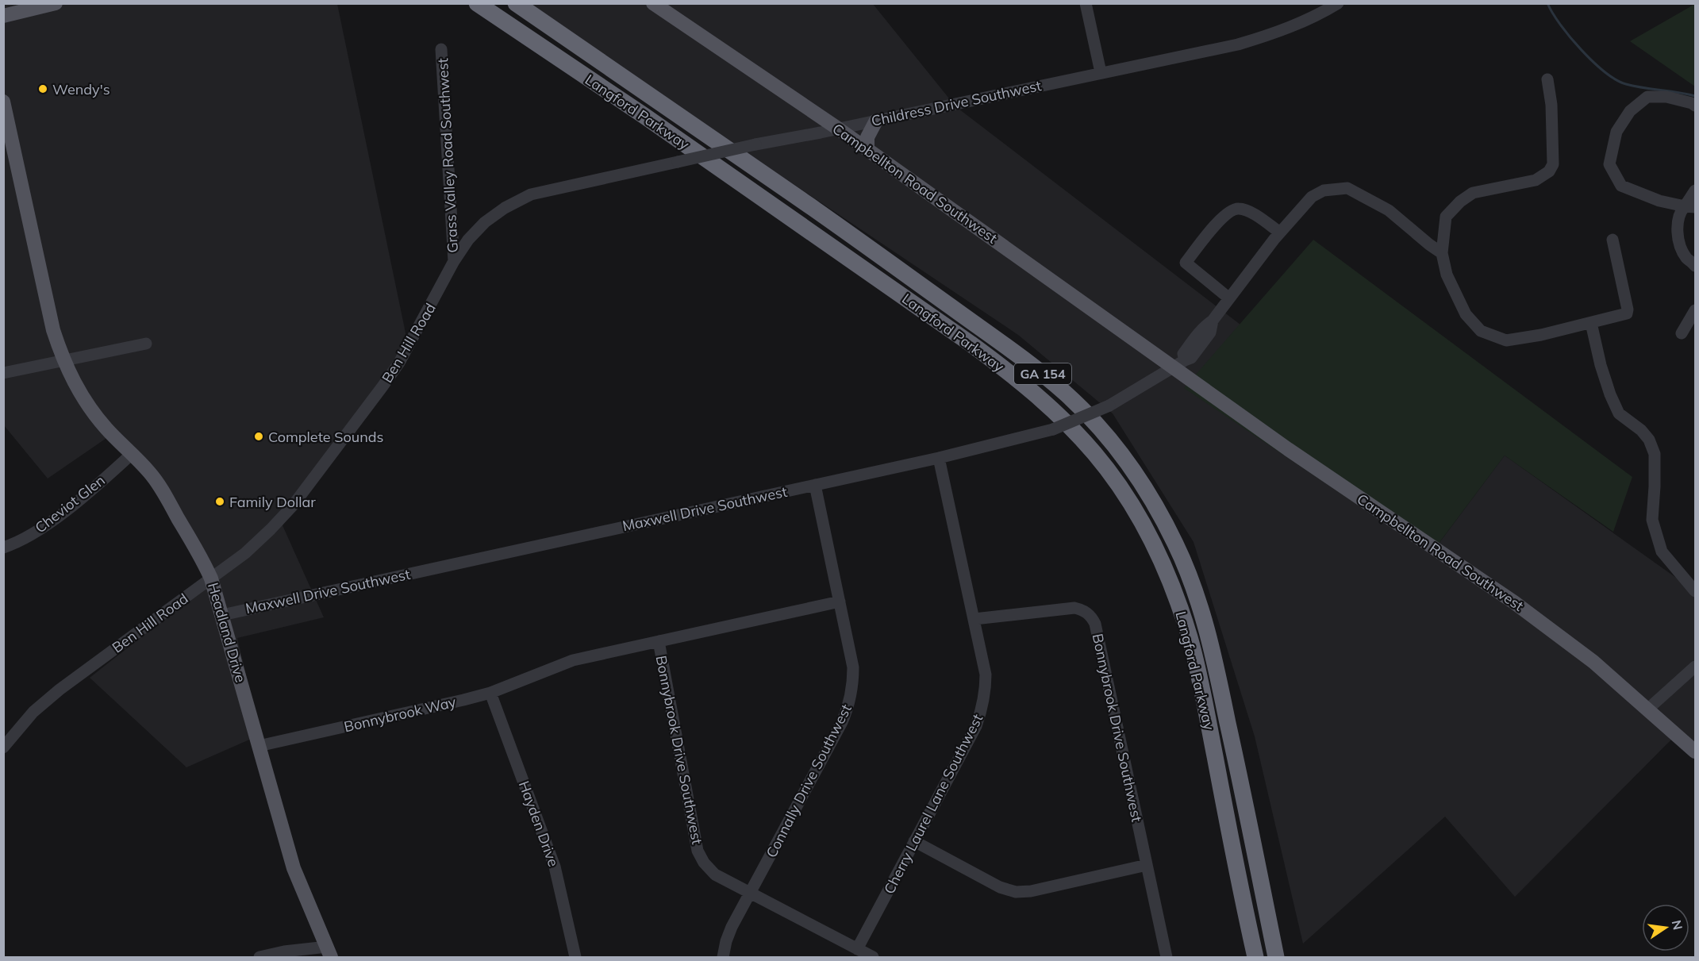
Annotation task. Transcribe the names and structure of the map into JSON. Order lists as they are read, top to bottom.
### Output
{
  "streets": {
    "highway": ["Langford Parkway", "GA 154"],
    "main road": ["Campbellton Road Southwest", "Headland Drive"],
    "street": [
      "Childress Drive Southwest",
      "Grass Valley Road Southwest",
      "Ben Hill Road",
      "Cheviot Glen",
      "Maxwell Drive Southwest",
      "Bonnybrook Way",
      "Bonnybrook Drive Southwest",
      "Connally Drive Southwest",
      "Cherry Laurel Lane Southwest",
      "Hayden Drive"
    ]
  },
  "crossings": [
    ["Childress Drive Southwest", "Grass Valley Road Southwest"],
    ["Childress Drive Southwest", "Campbellton Road Southwest"],
    ["Childress Drive Southwest", "Ben Hill Road"],
    ["Grass Valley Road Southwest", "Ben Hill Road"],
    ["Campbellton Road Southwest", "Maxwell Drive Southwest"],
    ["Ben Hill Road", "Headland Drive"],
    ["Cheviot Glen", "Headland Drive"],
    ["Maxwell Drive Southwest", "Headland Drive"],
    ["Maxwell Drive Southwest", "Connally Drive Southwest"],
    ["Maxwell Drive Southwest", "Cherry Laurel Lane Southwest"],
    ["Headland Drive", "Bonnybrook Way"],
    ["Bonnybrook Way", "Bonnybrook Drive Southwest"],
    ["Bonnybrook Way", "Connally Drive Southwest"],
    ["Bonnybrook Way", "Hayden Drive"],
    ["Bonnybrook Drive Southwest", "Connally Drive Southwest"],
    ["Bonnybrook Drive Southwest", "Cherry Laurel Lane Southwest"]
  ],
  "places": ["Wendy's", "Complete Sounds", "Family Dollar"],
  "north": "right"
}
